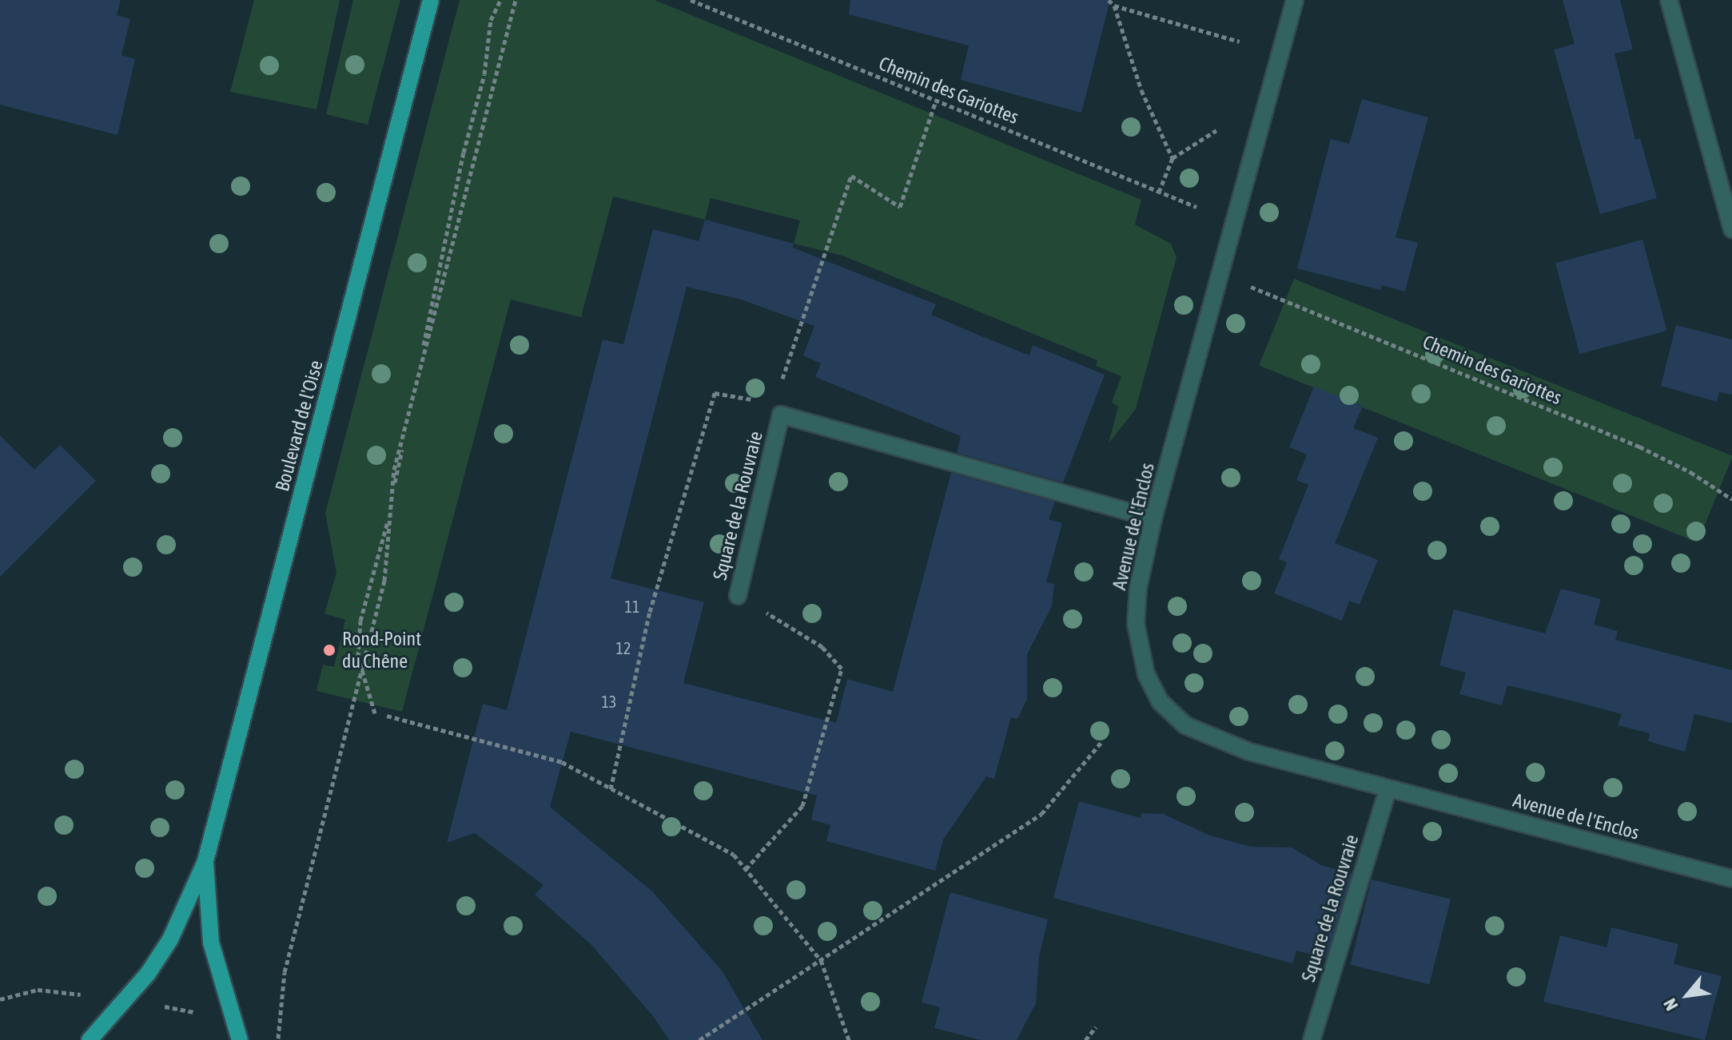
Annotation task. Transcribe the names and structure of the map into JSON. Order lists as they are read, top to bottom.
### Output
{
  "streets": {
    "main road": ["Boulevard de l'Oise"],
    "street": ["Square de la Rouvraie", "Avenue de l'Enclos"],
    "path": ["Chemin des Gariottes"]
  },
  "crossings": [
    ["Square de la Rouvraie", "Avenue de l'Enclos"]
  ],
  "places": ["Rond-Point du Chêne"],
  "house_numbers": ["11", "12", "13"],
  "north": "bottom left"
}
